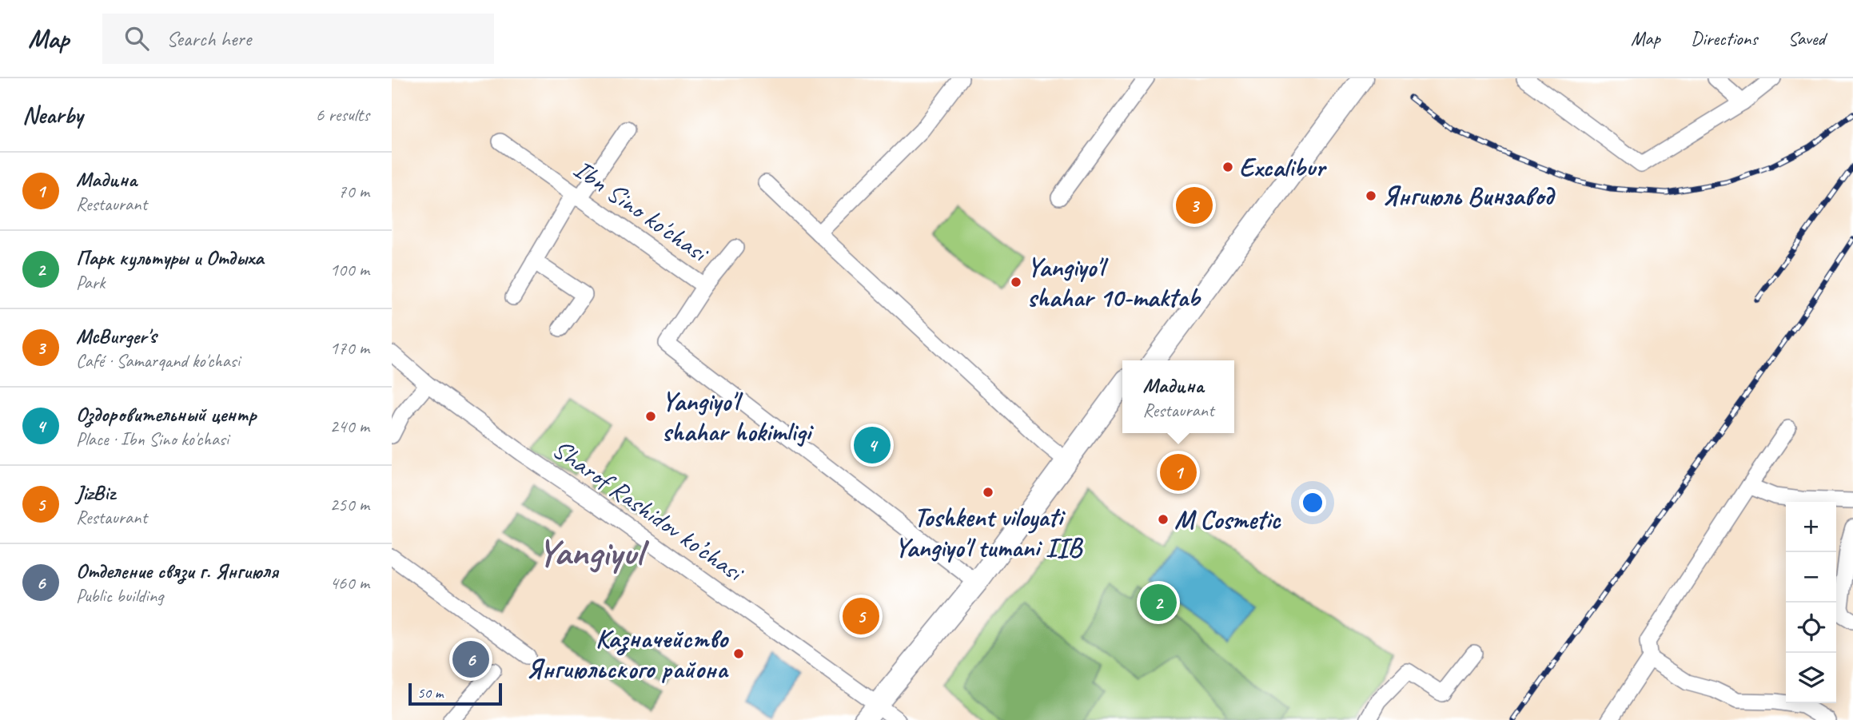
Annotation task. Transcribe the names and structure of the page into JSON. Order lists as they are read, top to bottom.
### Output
{
  "streets": {
    "street": ["Ibn Sino ko'chasi", "Sharof Rashidov ko’chasi"]
  },
  "districts": ["Yangiyul"],
  "places": [
    "Excalibur",
    "Янгиюль Винзавод",
    "Yangiyo'l shahar 10-maktab",
    "Yangiyo'l shahar hokimligi",
    "Toshkent viloyati Yangiyo'l tumani IIB",
    "M Cosmetic",
    "Казначейство Янгиюльского района"
  ],
  "scale_bar": "50 m",
  "page": {
    "header": "Map",
    "search": "Search here",
    "nav": ["Map", "Directions", "Saved"],
    "heading": ["Nearby", "6 results"],
    "list": [
      {
        "mark": "1",
        "name": "Мадина",
        "note": "Restaurant",
        "value": "70 m"
      },
      {
        "mark": "2",
        "name": "Парк культуры и Отдыха",
        "note": "Park",
        "value": "100 m"
      },
      {
        "mark": "3",
        "name": "McBurger's",
        "note": "Café · Samarqand ko'chasi",
        "value": "170 m"
      },
      {
        "mark": "4",
        "name": "Оздоровительный центр",
        "note": "Place · Ibn Sino ko'chasi",
        "value": "240 m"
      },
      {
        "mark": "5",
        "name": "JizBiz",
        "note": "Restaurant",
        "value": "250 m"
      },
      {
        "mark": "6",
        "name": "Отделение связи г. Янгиюля",
        "note": "Public building",
        "value": "460 m"
      }
    ],
    "pins": [
      "3",
      "4",
      "1",
      "2",
      "5",
      "6"
    ],
    "popup": ["Мадина", "Restaurant"],
    "map_buttons": ["+", "−"],
    "scale": "50 m"
  }
}
